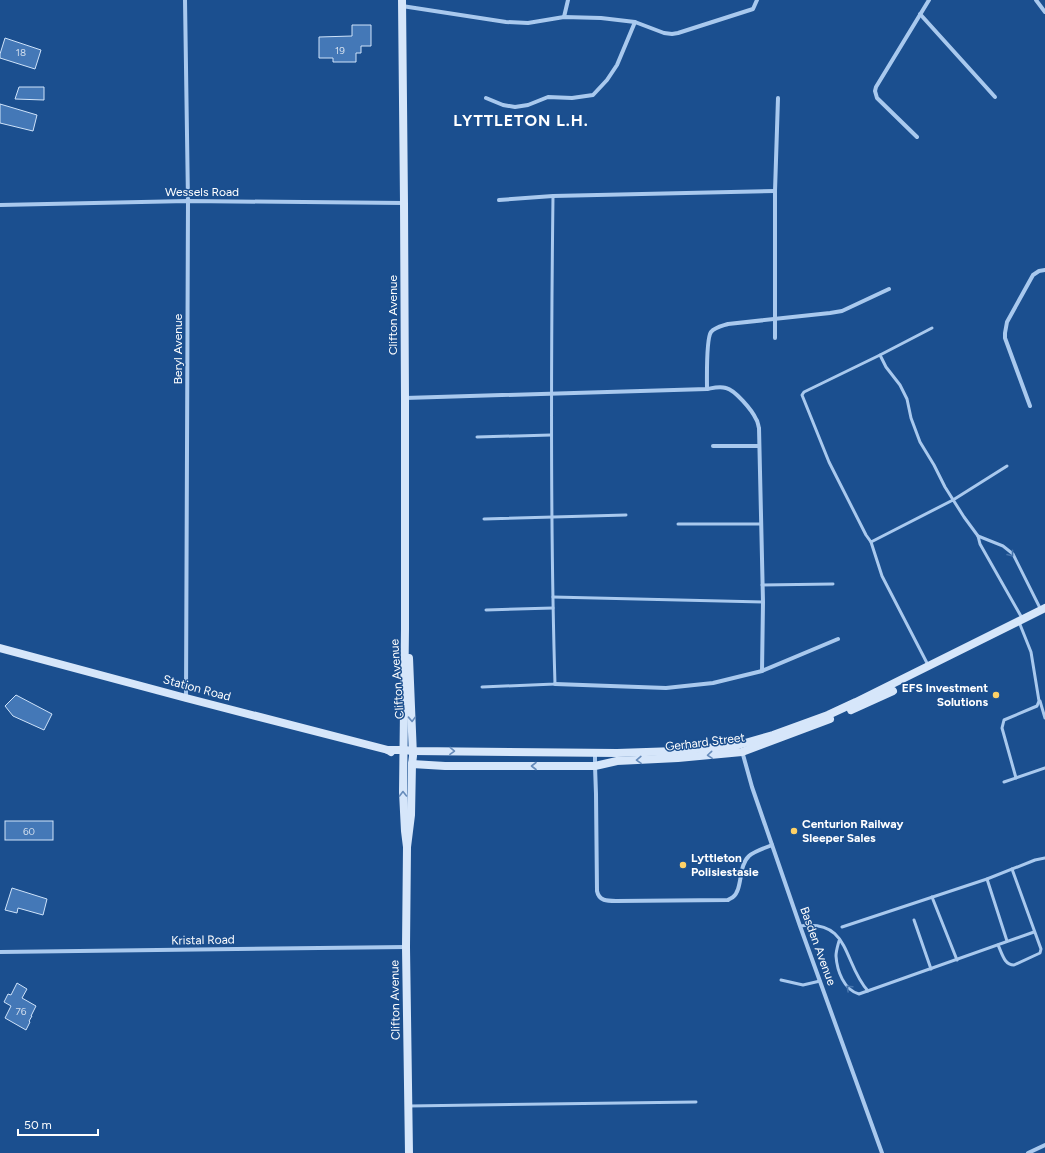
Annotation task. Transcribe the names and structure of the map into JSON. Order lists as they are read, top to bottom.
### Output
{
  "streets": {
    "street": [
      "Wessels Road",
      "Clifton Avenue",
      "Beryl Avenue",
      "Station Road",
      "Gerhard Street",
      "Kristal Road",
      "Basden Avenue"
    ]
  },
  "crossings": [
    ["Wessels Road", "Clifton Avenue"],
    ["Wessels Road", "Beryl Avenue"],
    ["Clifton Avenue", "Station Road"],
    ["Clifton Avenue", "Gerhard Street"],
    ["Clifton Avenue", "Kristal Road"],
    ["Beryl Avenue", "Station Road"],
    ["Station Road", "Gerhard Street"],
    ["Gerhard Street", "Basden Avenue"]
  ],
  "districts": ["LYTTLETON L.H."],
  "places": ["EFS Investment Solutions", "Centurion Railway Sleeper Sales", "Lyttleton Polisiestasie"],
  "house_numbers": [
    "19",
    "18",
    "60",
    "76"
  ],
  "scale_bar": "50 m"
}
